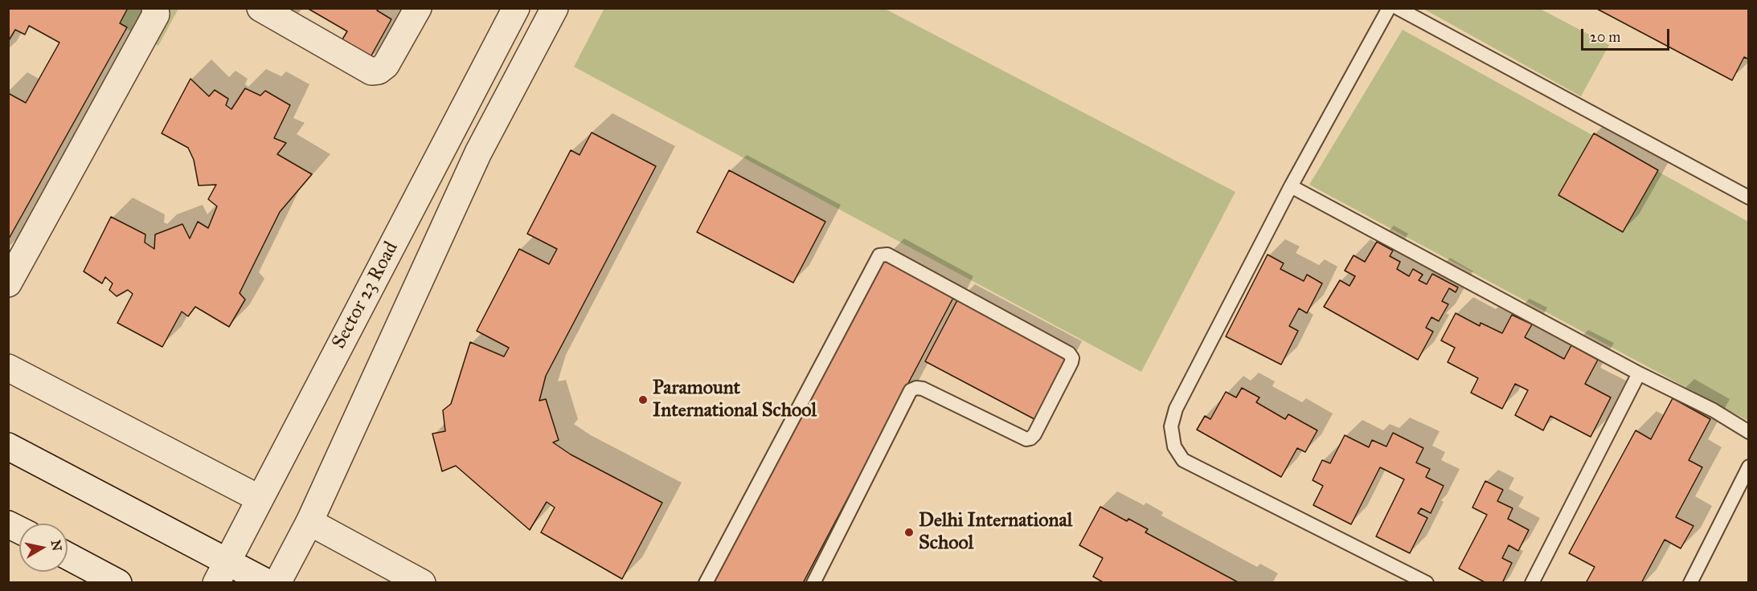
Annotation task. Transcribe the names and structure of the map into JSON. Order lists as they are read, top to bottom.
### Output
{
  "streets": {
    "street": ["Sector 23 Road"]
  },
  "places": ["Paramount International School", "Delhi International School"],
  "scale_bar": "20 m",
  "north": "right"
}
